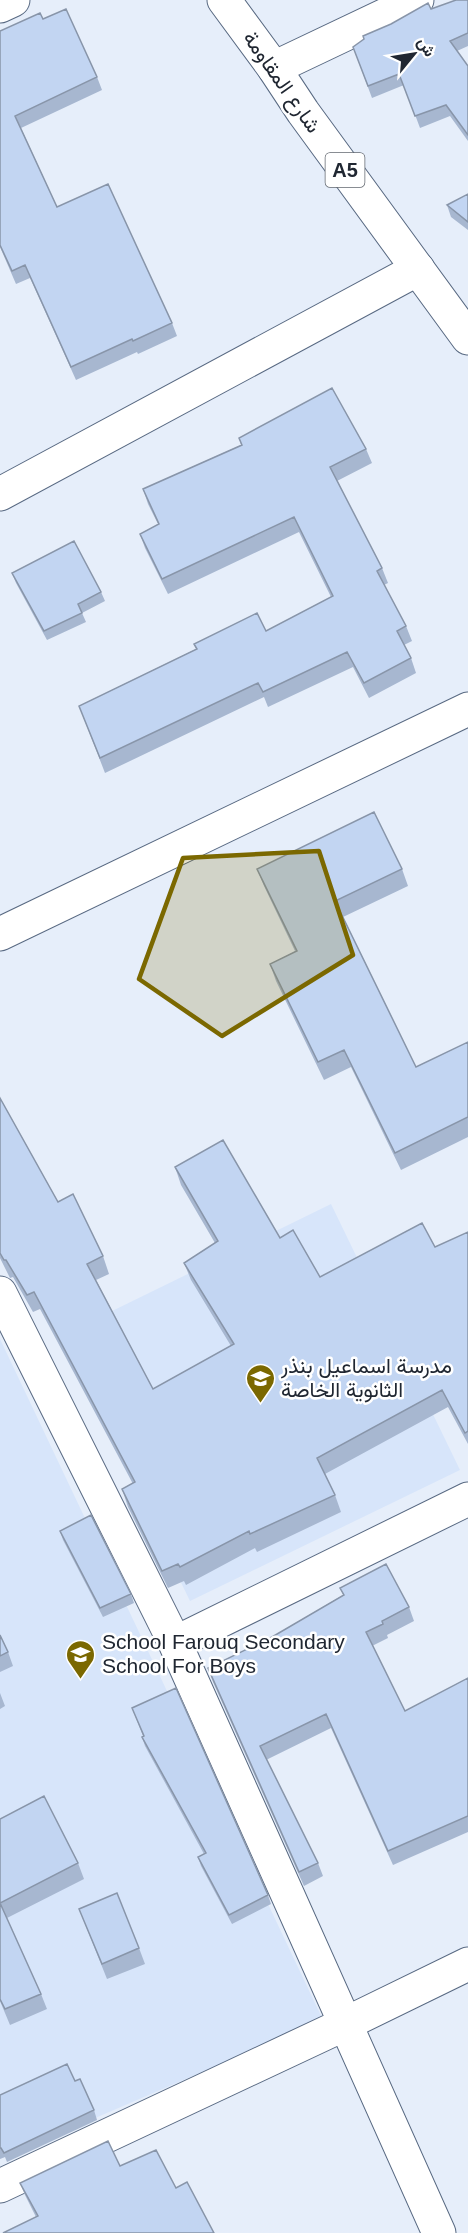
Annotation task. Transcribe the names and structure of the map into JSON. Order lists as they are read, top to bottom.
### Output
{
  "streets": {
    "main road": ["شارع المقاومة", "A5"]
  },
  "places": {
    "school or university": ["مدرسة اسماعيل بنذر الثانوية الخاصة", "School Farouq Secondary School For Boys"]
  },
  "north": "top right"
}
